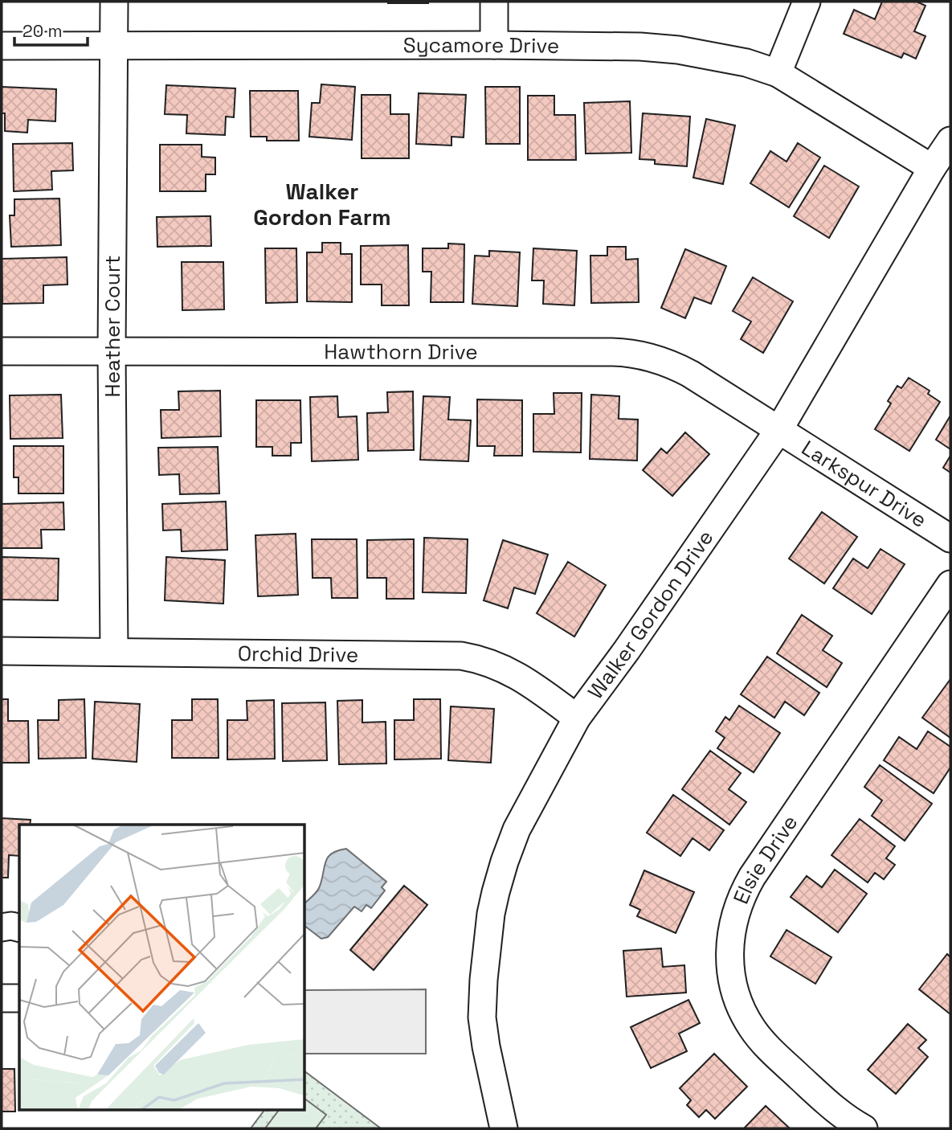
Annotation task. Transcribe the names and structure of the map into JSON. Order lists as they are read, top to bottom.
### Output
{
  "streets": {
    "street": [
      "Sycamore Drive",
      "Heather Court",
      "Hawthorn Drive",
      "Larkspur Drive",
      "Walker Gordon Drive",
      "Orchid Drive",
      "Elsie Drive"
    ]
  },
  "crossings": [
    ["Sycamore Drive", "Heather Court"],
    ["Sycamore Drive", "Walker Gordon Drive"],
    ["Heather Court", "Hawthorn Drive"],
    ["Heather Court", "Orchid Drive"],
    ["Hawthorn Drive", "Larkspur Drive"],
    ["Hawthorn Drive", "Walker Gordon Drive"],
    ["Larkspur Drive", "Walker Gordon Drive"],
    ["Walker Gordon Drive", "Orchid Drive"]
  ],
  "districts": ["Walker Gordon Farm"],
  "scale_bar": "20 m"
}
